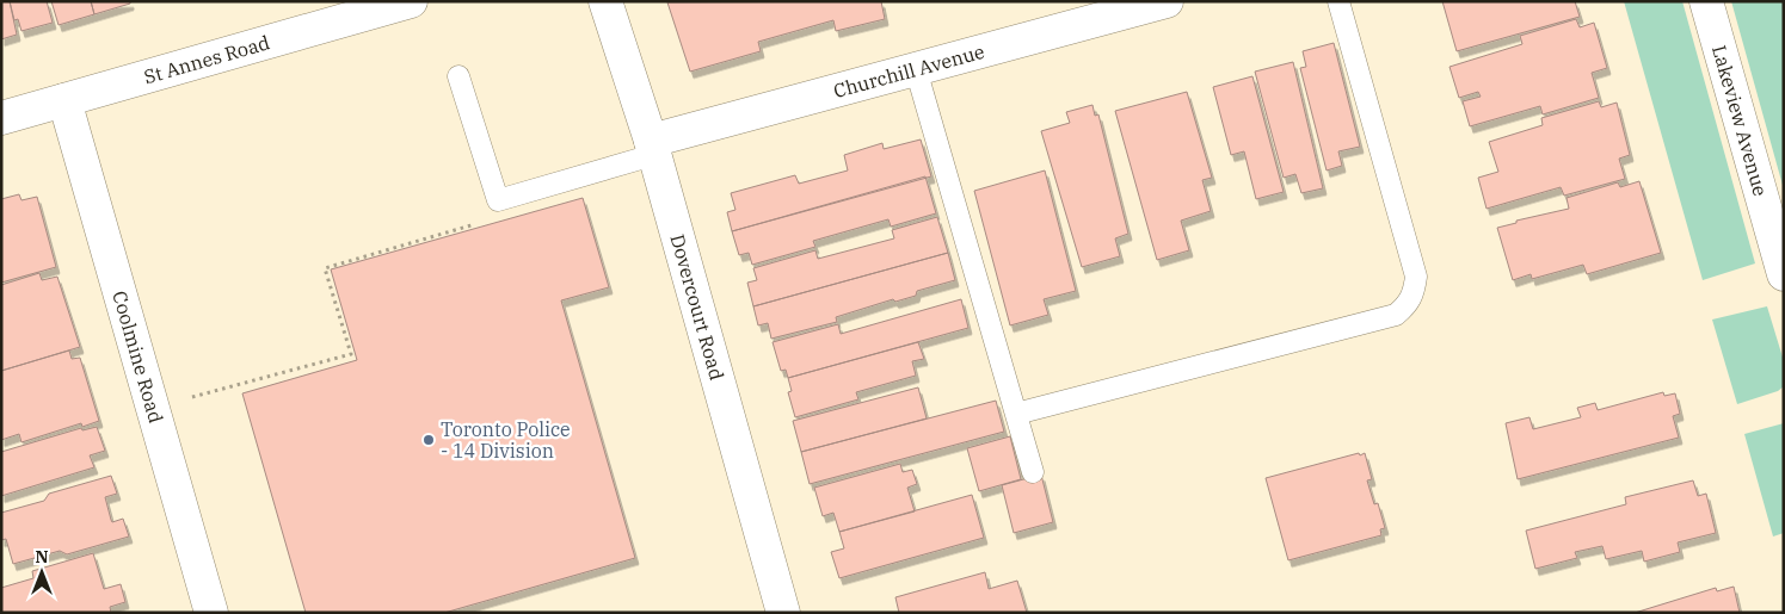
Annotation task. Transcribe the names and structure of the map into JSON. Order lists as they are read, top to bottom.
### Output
{
  "streets": {
    "street": [
      "St Annes Road",
      "Churchill Avenue",
      "Lakeview Avenue",
      "Dovercourt Road",
      "Coolmine Road"
    ]
  },
  "crossings": [
    ["St Annes Road", "Coolmine Road"],
    ["Churchill Avenue", "Dovercourt Road"]
  ],
  "places": ["Toronto Police - 14 Division"],
  "north": "top"
}
